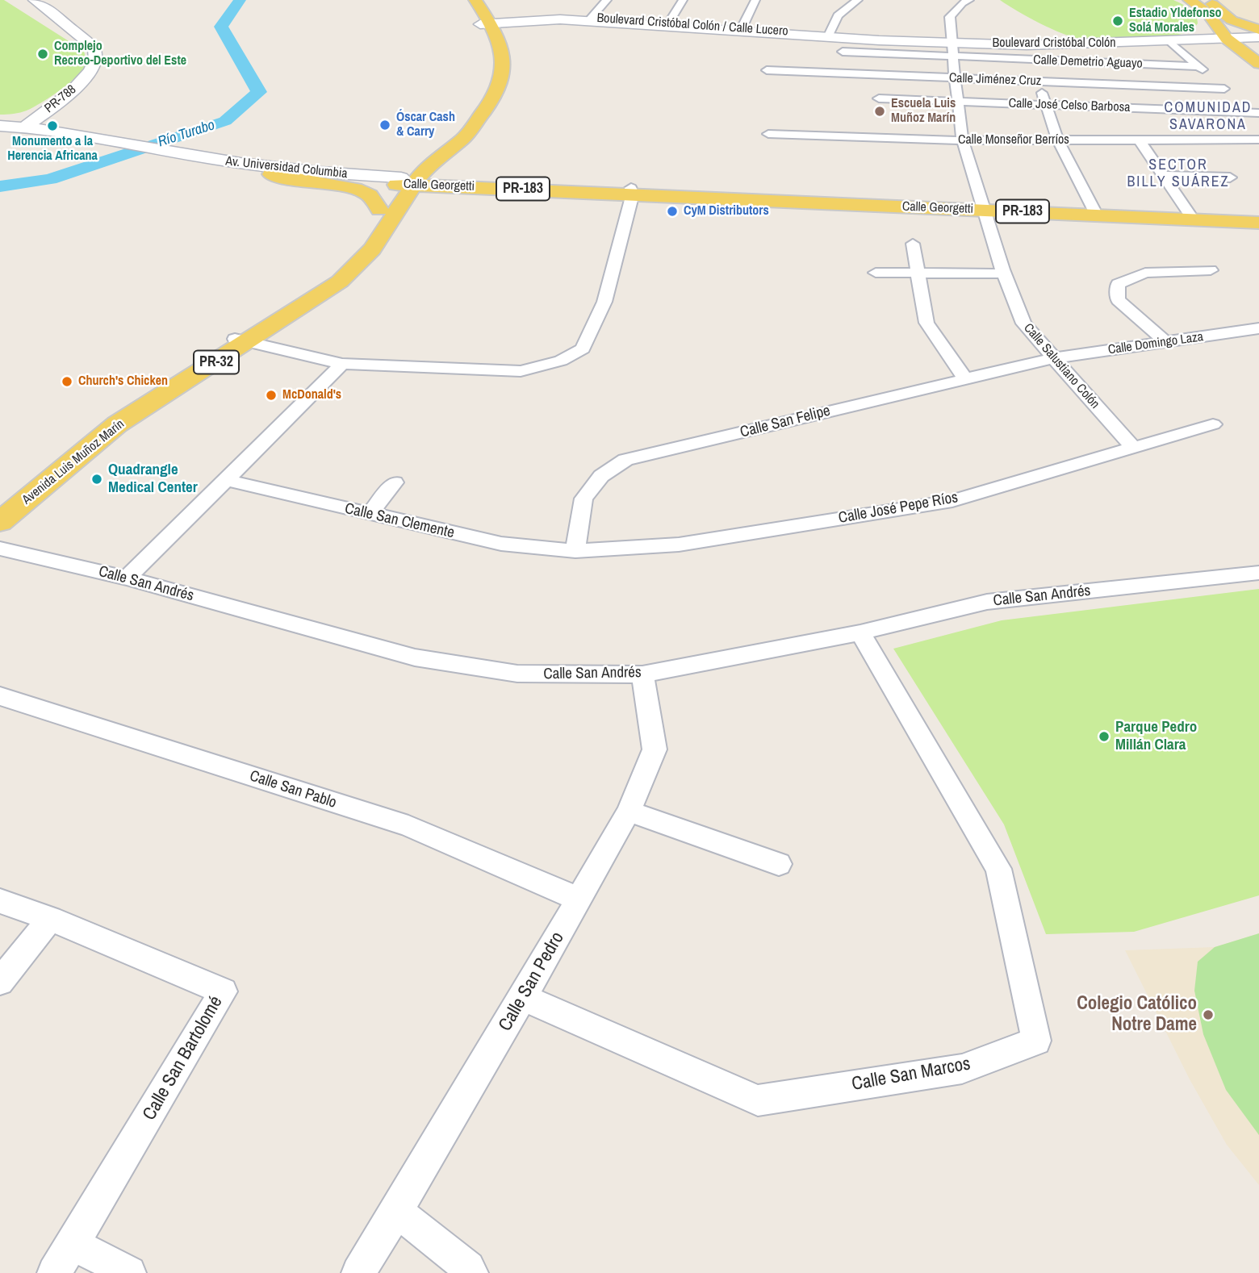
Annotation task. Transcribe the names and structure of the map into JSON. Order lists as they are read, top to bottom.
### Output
{
  "streets": {
    "main road": [
      "Calle Georgetti",
      "PR-183",
      "PR-32",
      "Avenida Luis Muñoz Marín"
    ],
    "street": [
      "Boulevard Cristóbal Colón / Calle Lucero",
      "Boulevard Cristóbal Colón",
      "Calle Demetrio Aguayo",
      "Calle Jiménez Cruz",
      "PR-788",
      "Calle José Celso Barbosa",
      "Calle Monseñor Berríos",
      "Av. Universidad Columbia",
      "Calle Domingo Laza",
      "Calle Salustiano Colón",
      "Calle San Felipe",
      "Calle José Pepe Ríos",
      "Calle San Clemente",
      "Calle San Andrés",
      "Calle San Pablo",
      "Calle San Pedro",
      "Calle San Bartolomé",
      "Calle San Marcos"
    ]
  },
  "crossings": [
    ["Boulevard Cristóbal Colón / Calle Lucero", "Boulevard Cristóbal Colón"],
    ["Boulevard Cristóbal Colón / Calle Lucero", "Calle Salustiano Colón"],
    ["Boulevard Cristóbal Colón / Calle Lucero", "Avenida Luis Muñoz Marín"],
    ["Boulevard Cristóbal Colón", "Calle Salustiano Colón"],
    ["Calle Demetrio Aguayo", "Calle Salustiano Colón"],
    ["Calle Jiménez Cruz", "Calle Salustiano Colón"],
    ["PR-788", "Av. Universidad Columbia"],
    ["Calle José Celso Barbosa", "Calle Salustiano Colón"],
    ["Calle Monseñor Berríos", "Calle Salustiano Colón"],
    ["Av. Universidad Columbia", "Calle Georgetti"],
    ["Av. Universidad Columbia", "Avenida Luis Muñoz Marín"],
    ["Calle Georgetti", "Calle Salustiano Colón"],
    ["Calle Georgetti", "Avenida Luis Muñoz Marín"],
    ["Calle Domingo Laza", "Calle Salustiano Colón"],
    ["Calle Domingo Laza", "Calle San Felipe"],
    ["Calle Salustiano Colón", "Calle San Felipe"],
    ["Calle Salustiano Colón", "Calle José Pepe Ríos"],
    ["Calle San Felipe", "Calle José Pepe Ríos"],
    ["Calle San Felipe", "Calle San Clemente"],
    ["Calle José Pepe Ríos", "Calle San Clemente"],
    ["Calle San Andrés", "Calle San Pedro"],
    ["Calle San Andrés", "Calle San Marcos"],
    ["Calle San Pablo", "Calle San Pedro"],
    ["Calle San Pedro", "Calle San Marcos"]
  ],
  "districts": ["COMUNIDAD SAVARONA", "SECTOR BILLY SUÁREZ"],
  "water": ["Río Turabo"],
  "places": [
    "Estadio Yldefonso Solá Morales",
    "Complejo Recreo-Deportivo del Este",
    "Escuela Luis Muñoz Marín",
    "Óscar Cash & Carry",
    "Monumento a la Herencia Africana",
    "CyM Distributors",
    "Church's Chicken",
    "McDonald's",
    "Quadrangle Medical Center",
    "Parque Pedro Millán Clara",
    "Colegio Católico Notre Dame"
  ]
}
